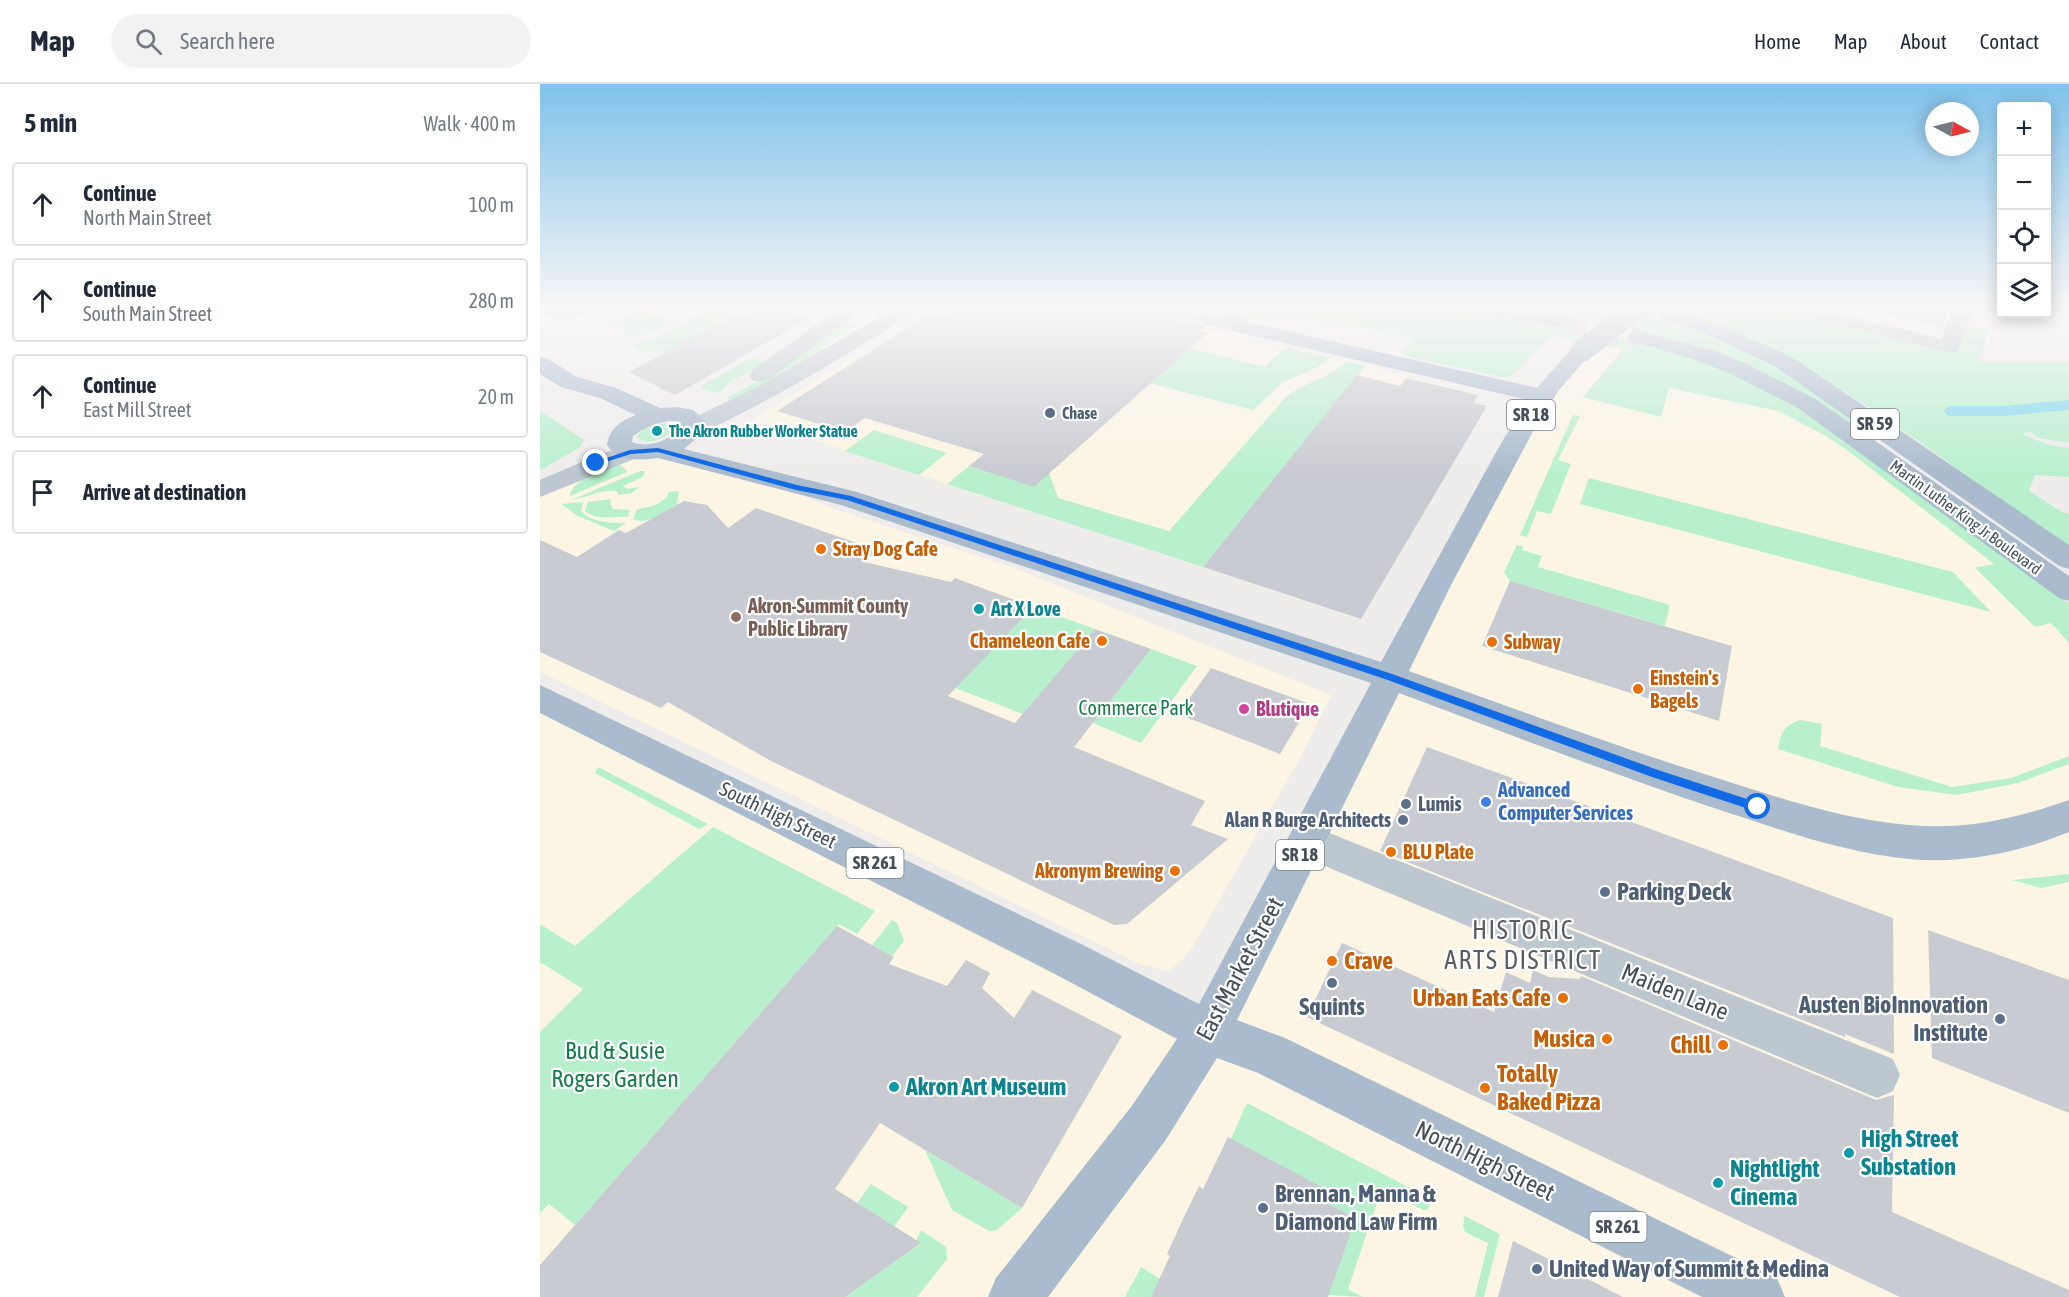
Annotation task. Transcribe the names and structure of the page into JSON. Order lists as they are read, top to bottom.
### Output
{
  "streets": {
    "main road": [
      "SR 18",
      "SR 59",
      "Martin Luther King Jr Boulevard",
      "South High Street",
      "SR 261",
      "East Market Street",
      "North High Street"
    ],
    "street": ["Maiden Lane"]
  },
  "crossings": [
    ["SR 18", "East Market Street"],
    ["South High Street", "East Market Street"],
    ["South High Street", "North High Street"],
    ["East Market Street", "Maiden Lane"],
    ["East Market Street", "North High Street"]
  ],
  "districts": ["HISTORIC ARTS DISTRICT"],
  "parks": ["Commerce Park", "Bud & Susie Rogers Garden"],
  "places": [
    "Chase",
    "The Akron Rubber Worker Statue",
    "Stray Dog Cafe",
    "Art X Love",
    "Akron-Summit County Public Library",
    "Chameleon Cafe",
    "Subway",
    "Einstein's Bagels",
    "Blutique",
    "Advanced Computer Services",
    "Lumis",
    "Alan R Burge Architects",
    "BLU Plate",
    "Akronym Brewing",
    "Parking Deck",
    "Crave",
    "Squints",
    "Urban Eats Cafe",
    "Austen BioInnovation Institute",
    "Musica",
    "Chill",
    "Akron Art Museum",
    "Totally Baked Pizza",
    "High Street Substation",
    "Nightlight Cinema",
    "Brennan, Manna & Diamond Law Firm",
    "United Way of Summit & Medina"
  ],
  "north": "right",
  "page": {
    "header": "Map",
    "search": "Search here",
    "nav": [
      "Home",
      "Map",
      "About",
      "Contact"
    ],
    "heading": ["5 min", "Walk · 400 m"],
    "map_buttons": ["+", "−"],
    "list": [
      ["Continue", "North Main Street", "100 m"],
      ["Continue", "South Main Street", "280 m"],
      ["Continue", "East Mill Street", "20 m"],
      "Arrive at destination"
    ]
  }
}
